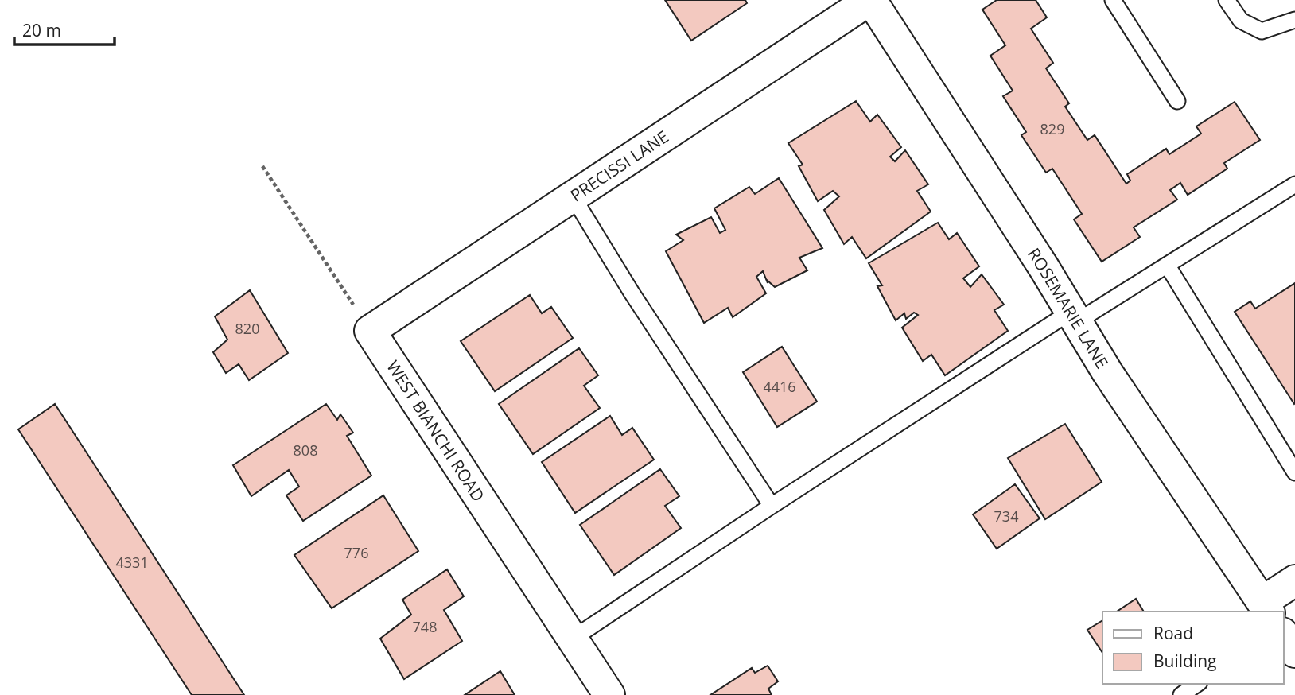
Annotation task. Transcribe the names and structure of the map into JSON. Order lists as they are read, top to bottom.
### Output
{
  "streets": {
    "street": ["PRECISSI LANE", "ROSEMARIE LANE", "WEST BIANCHI ROAD"]
  },
  "crossings": [
    ["PRECISSI LANE", "ROSEMARIE LANE"],
    ["PRECISSI LANE", "WEST BIANCHI ROAD"]
  ],
  "house_numbers": [
    "829",
    "820",
    "4416",
    "808",
    "734",
    "776",
    "4331",
    "748"
  ],
  "legend": ["Road", "Building"],
  "scale_bar": "20 m"
}
